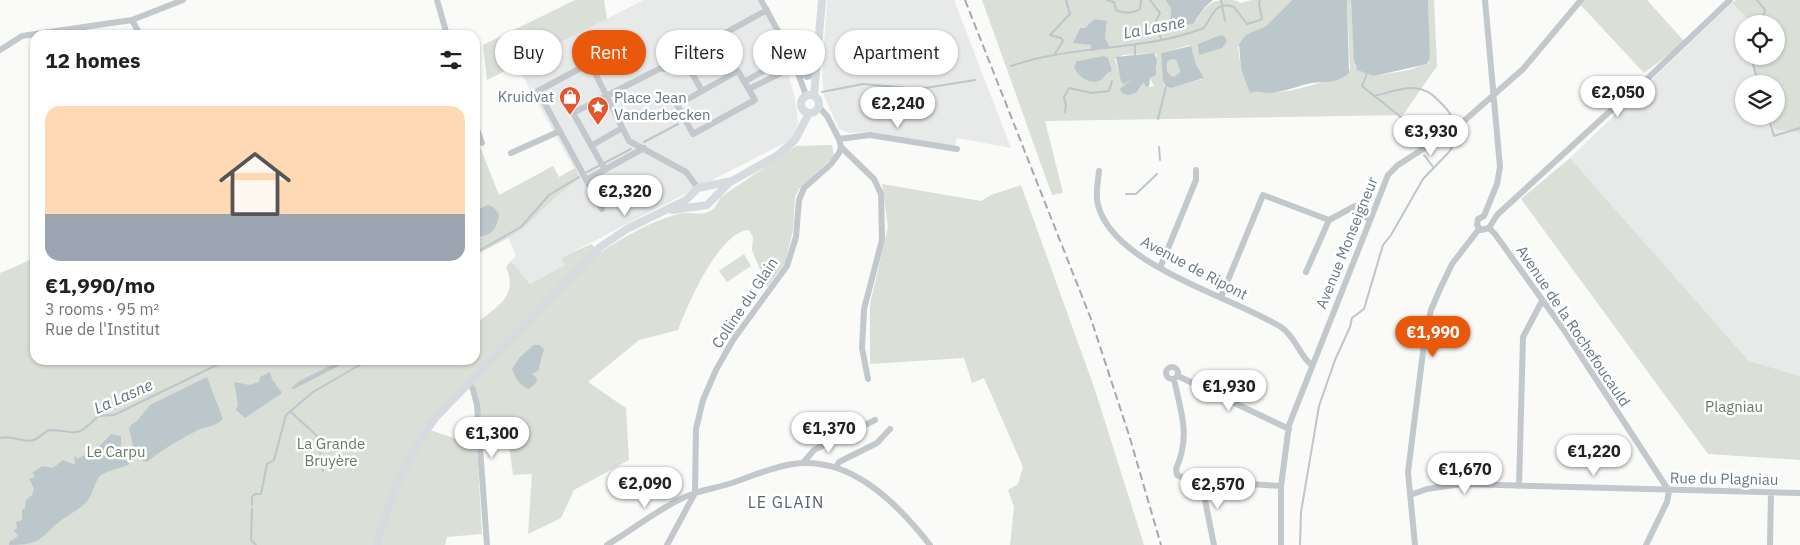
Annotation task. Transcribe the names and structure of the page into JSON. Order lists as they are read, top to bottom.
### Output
{
  "streets": {
    "street": [
      "Avenue Monseigneur",
      "Avenue de Ripont",
      "Colline du Glain",
      "Avenue de la Rochefoucauld",
      "Rue du Plagniau"
    ]
  },
  "crossings": [
    ["Avenue Monseigneur", "Avenue de Ripont"],
    ["Avenue de la Rochefoucauld", "Rue du Plagniau"]
  ],
  "districts": ["LE GLAIN"],
  "water": ["La Lasne"],
  "parks": ["Plagniau", "La Grande Bruyère", "Le Carpu"],
  "places": {
    "shop": ["Kruidvat"],
    "place": ["Place Jean Vanderbecken"]
  },
  "page": {
    "chip": [
      "Buy",
      "Rent",
      "Filters",
      "New",
      "Apartment"
    ],
    "heading": "12 homes",
    "price": [
      "€2,050",
      "€2,240",
      "€3,930",
      "€2,320",
      "€1,990",
      "€1,930",
      "€1,370",
      "€1,300",
      "€1,220",
      "€1,670",
      "€2,090",
      "€2,570"
    ],
    "list": [
      {
        "name": "€1,990/mo",
        "note": "3 rooms · 95 m² · Rue de l'Institut"
      }
    ]
  }
}
